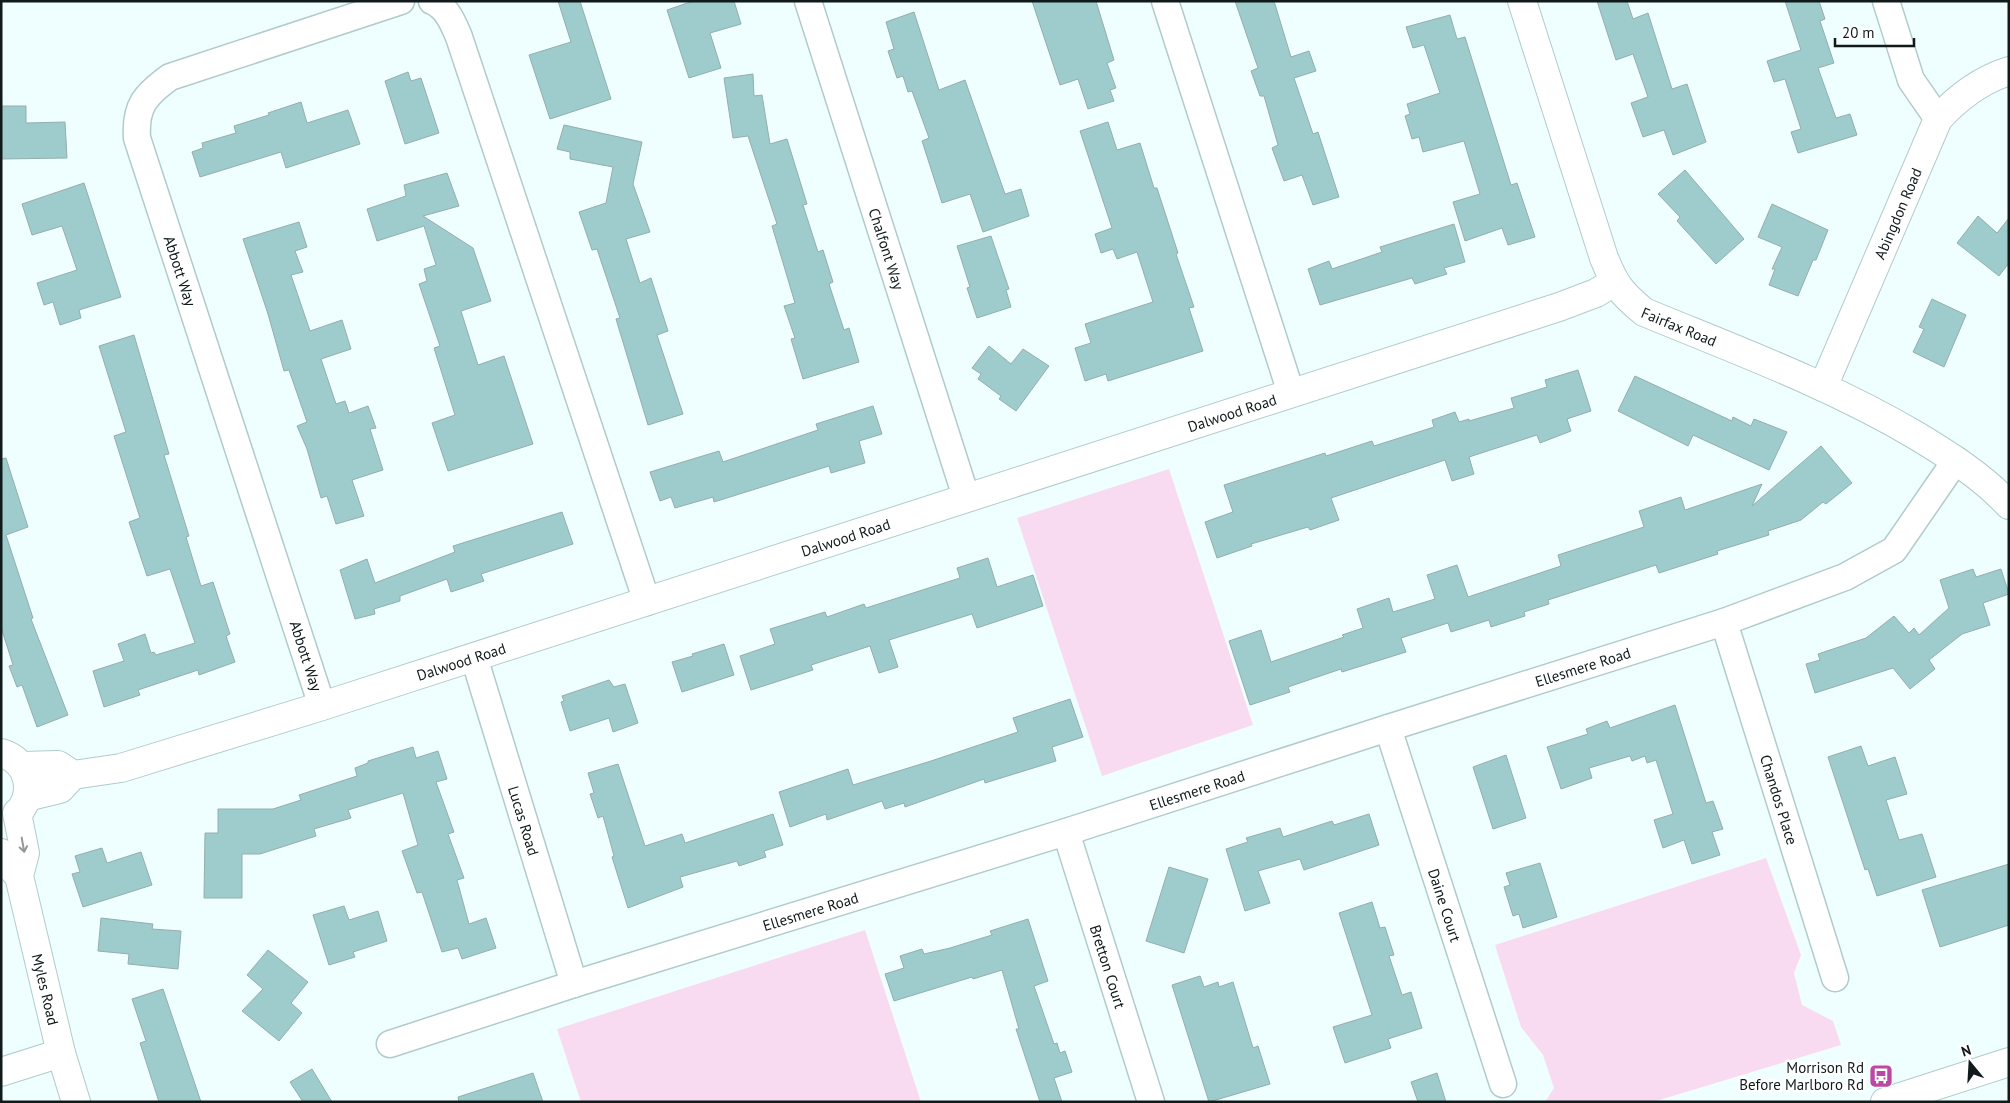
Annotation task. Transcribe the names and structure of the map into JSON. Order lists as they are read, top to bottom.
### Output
{
  "streets": {
    "street": [
      "Abingdon Road",
      "Chalfont Way",
      "Abbott Way",
      "Fairfax Road",
      "Dalwood Road",
      "Ellesmere Road",
      "Chandos Place",
      "Lucas Road",
      "Daine Court",
      "Bretton Court",
      "Myles Road"
    ]
  },
  "crossings": [
    ["Abingdon Road", "Fairfax Road"],
    ["Chalfont Way", "Dalwood Road"],
    ["Abbott Way", "Dalwood Road"],
    ["Fairfax Road", "Dalwood Road"],
    ["Fairfax Road", "Ellesmere Road"],
    ["Dalwood Road", "Lucas Road"],
    ["Ellesmere Road", "Chandos Place"],
    ["Ellesmere Road", "Lucas Road"],
    ["Ellesmere Road", "Daine Court"],
    ["Ellesmere Road", "Bretton Court"]
  ],
  "places": {
    "bus stop": ["Morrison Rd Before Marlboro Rd"]
  },
  "scale_bar": "20 m",
  "north": "top"
}
